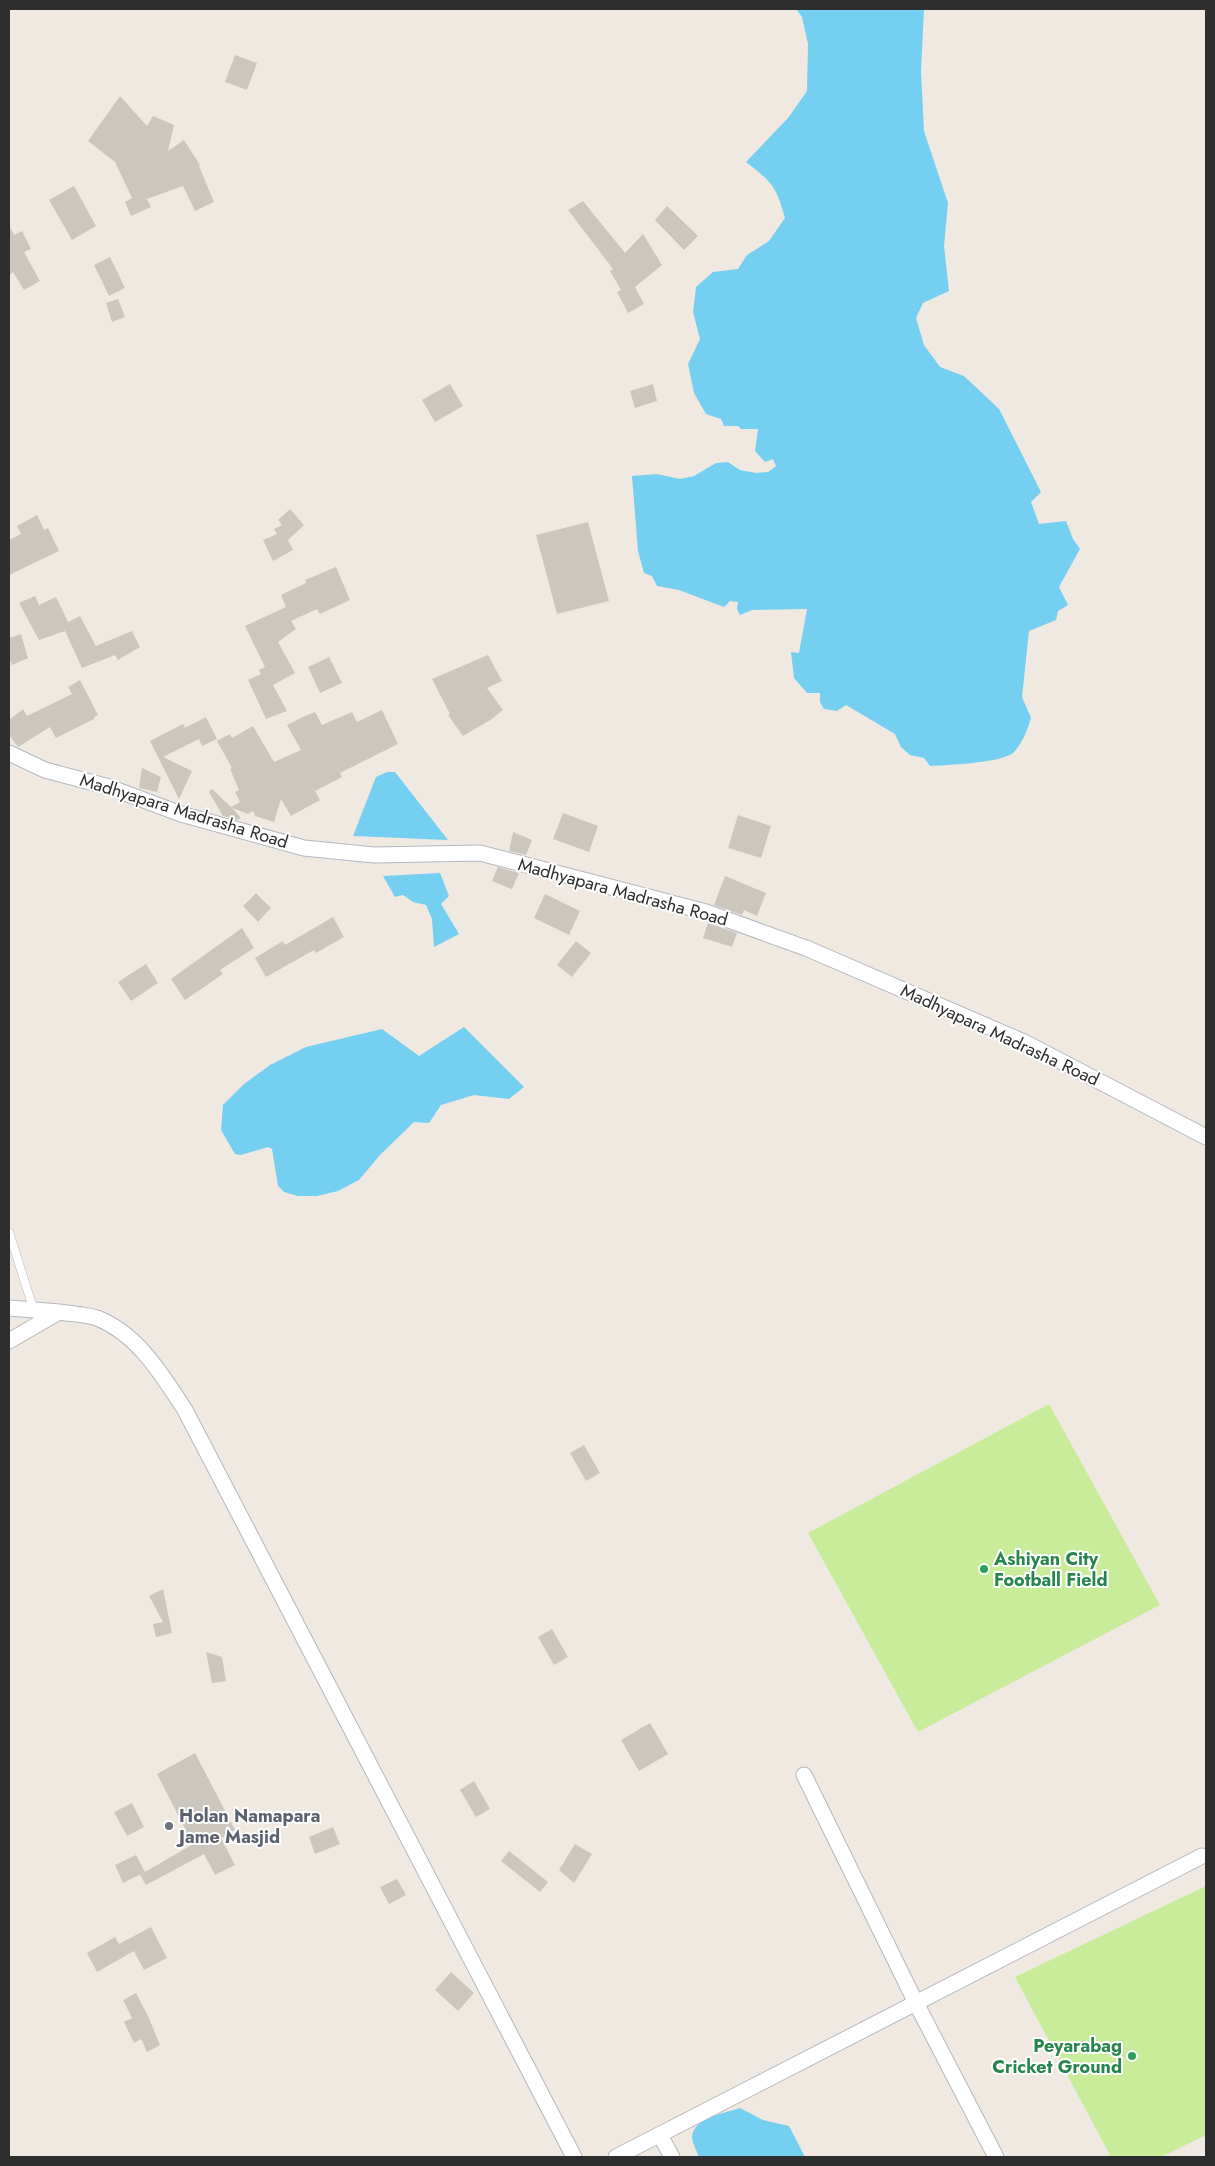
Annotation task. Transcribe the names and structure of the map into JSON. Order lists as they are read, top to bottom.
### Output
{
  "streets": {
    "street": ["Madhyapara Madrasha Road"]
  },
  "places": ["Ashiyan City Football Field", "Holan Namapara Jame Masjid", "Peyarabag Cricket Ground"]
}
